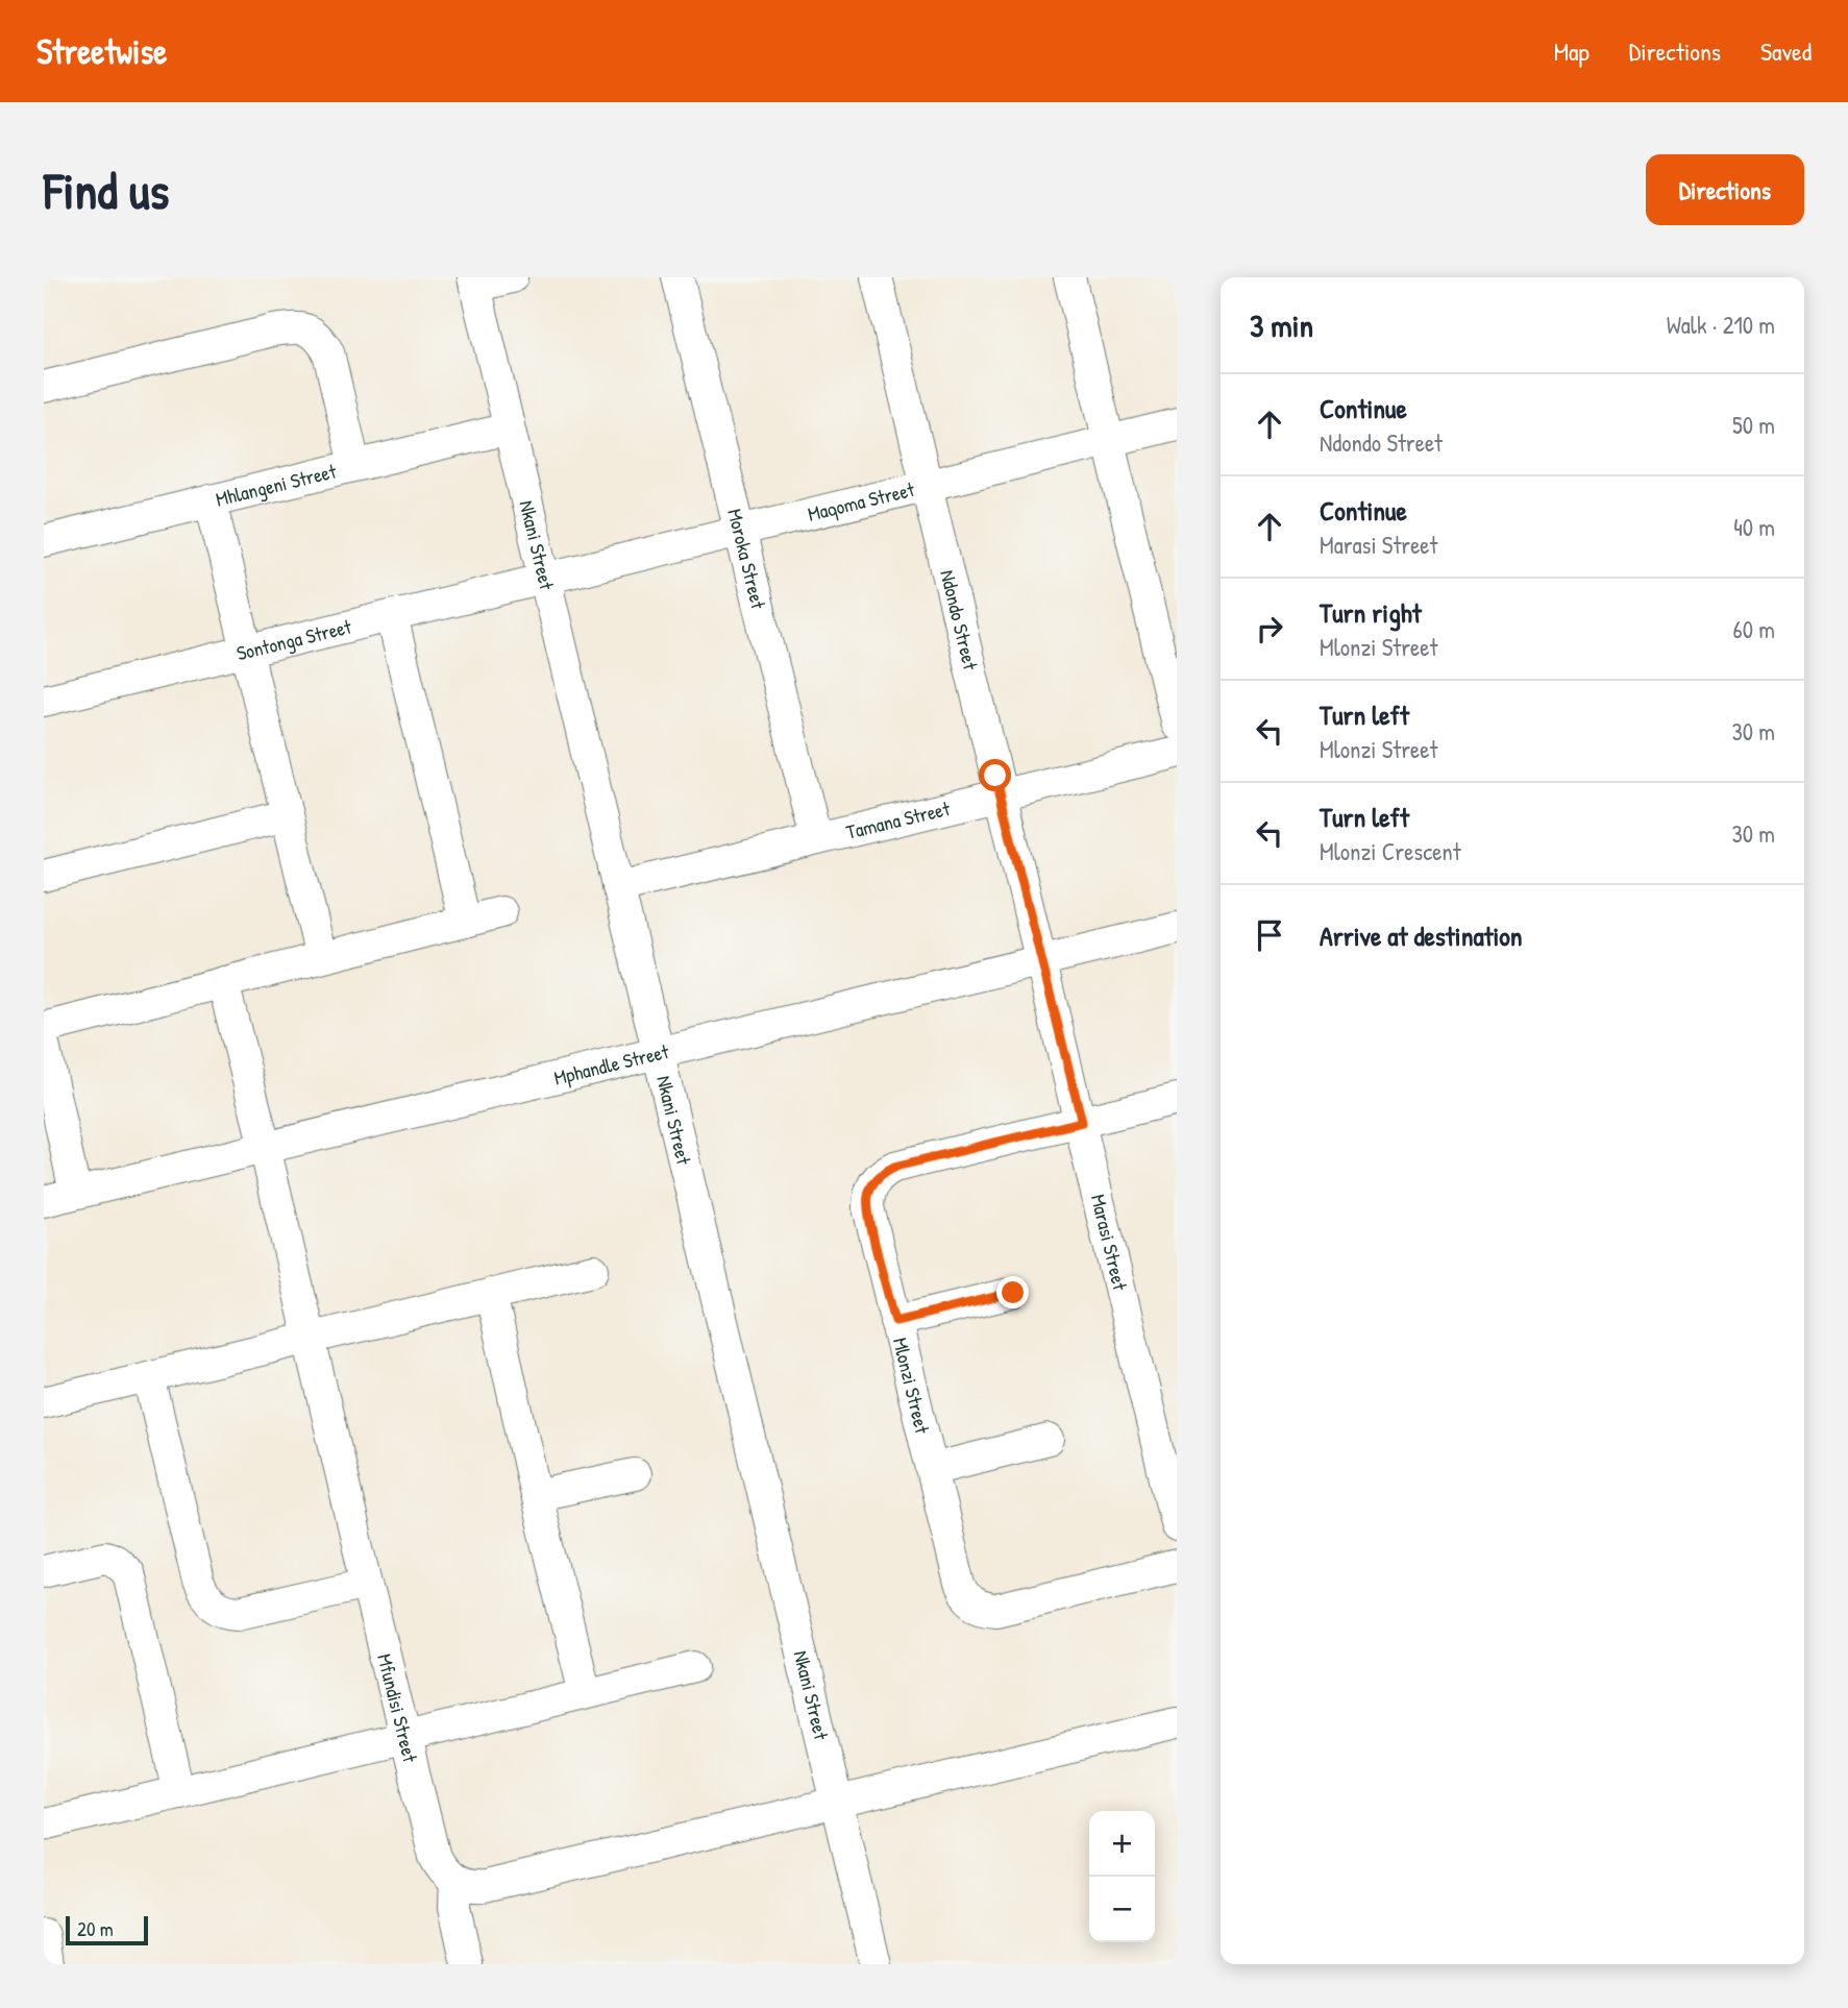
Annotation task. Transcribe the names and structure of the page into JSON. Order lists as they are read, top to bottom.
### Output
{
  "streets": {
    "street": [
      "Mhlangeni Street",
      "Maqoma Street",
      "Nkani Street",
      "Moroka Street",
      "Ndondo Street",
      "Sontonga Street",
      "Tamana Street",
      "Mphandle Street",
      "Marasi Street",
      "Mlonzi Street",
      "Mfundisi Street"
    ]
  },
  "crossings": [
    ["Mhlangeni Street", "Nkani Street"],
    ["Maqoma Street", "Nkani Street"],
    ["Maqoma Street", "Moroka Street"],
    ["Maqoma Street", "Ndondo Street"],
    ["Maqoma Street", "Sontonga Street"],
    ["Nkani Street", "Sontonga Street"],
    ["Nkani Street", "Tamana Street"],
    ["Nkani Street", "Mphandle Street"],
    ["Moroka Street", "Tamana Street"],
    ["Ndondo Street", "Tamana Street"],
    ["Ndondo Street", "Mphandle Street"],
    ["Ndondo Street", "Marasi Street"],
    ["Mphandle Street", "Marasi Street"],
    ["Mphandle Street", "Mfundisi Street"],
    ["Marasi Street", "Mlonzi Street"]
  ],
  "scale_bar": "20 m",
  "page": {
    "header": "Streetwise",
    "nav": ["Map", "Directions", "Saved"],
    "buttons": "Directions",
    "title": "Find us",
    "heading": ["3 min", "Walk · 210 m"],
    "list": [
      ["Continue", "Ndondo Street", "50 m"],
      ["Continue", "Marasi Street", "40 m"],
      ["Turn right", "Mlonzi Street", "60 m"],
      ["Turn left", "Mlonzi Street", "30 m"],
      ["Turn left", "Mlonzi Crescent", "30 m"],
      "Arrive at destination"
    ],
    "map_buttons": ["+", "−"],
    "scale": "20 m"
  }
}
